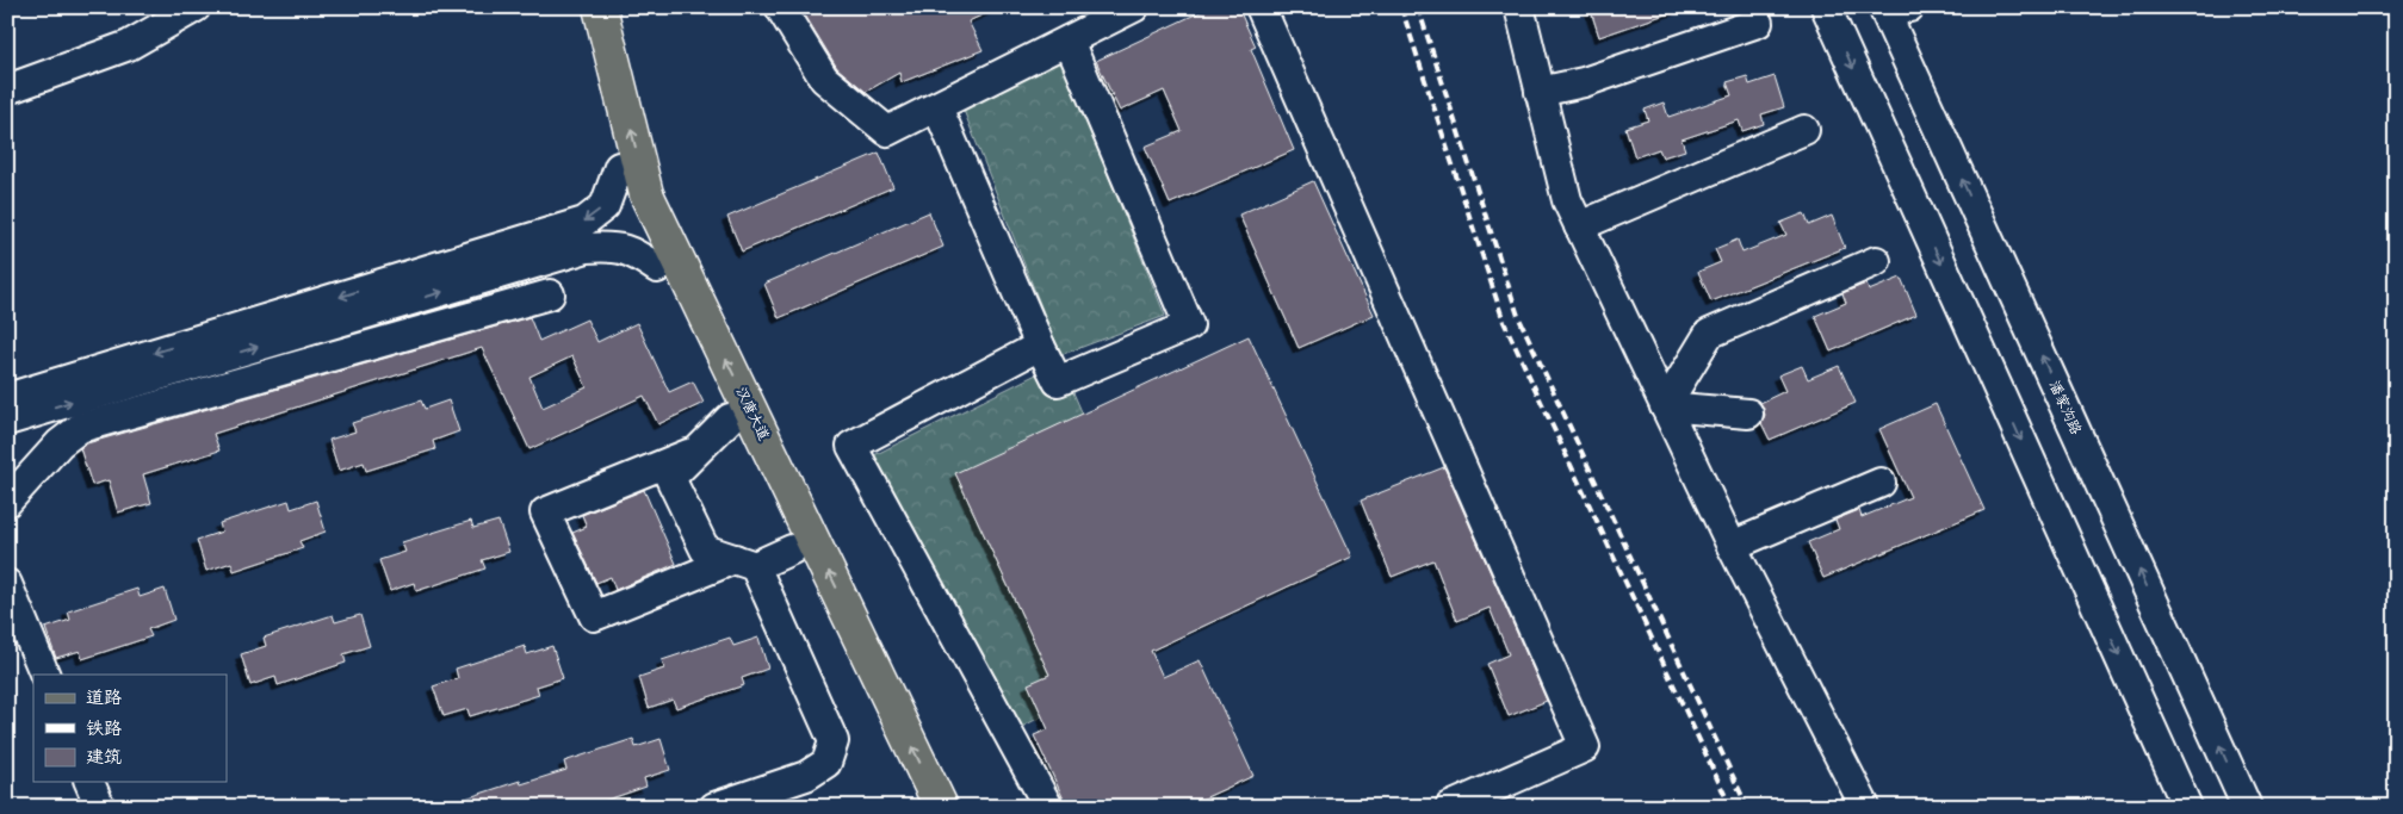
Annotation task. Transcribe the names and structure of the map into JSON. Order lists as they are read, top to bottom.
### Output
{
  "streets": {
    "main road": ["汉唐大道"],
    "street": ["潘家沟路"]
  },
  "legend": ["道路", "铁路", "建筑"]
}
